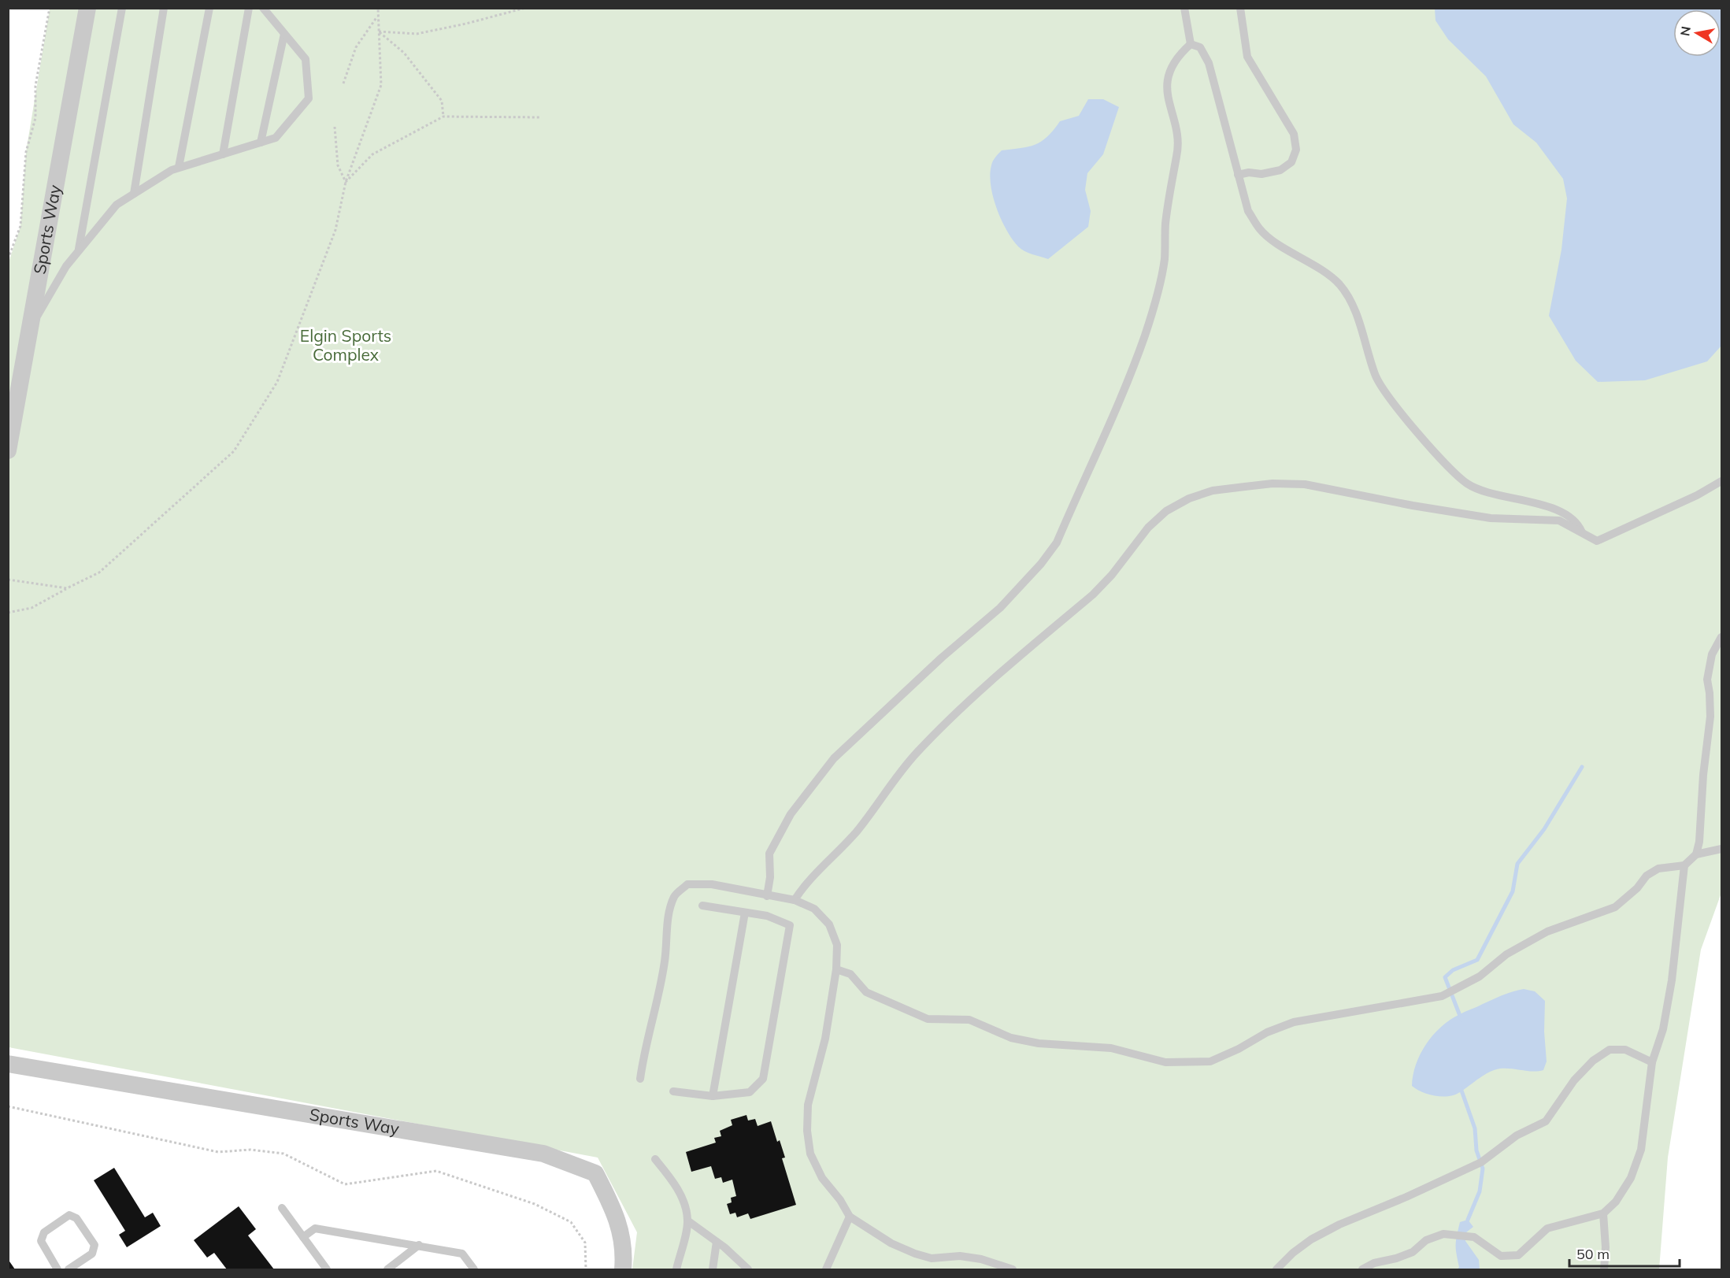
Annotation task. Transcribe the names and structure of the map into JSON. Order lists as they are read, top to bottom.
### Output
{
  "streets": {
    "street": ["Sports Way"]
  },
  "parks": ["Elgin Sports Complex"],
  "scale_bar": "50 m",
  "north": "left"
}
